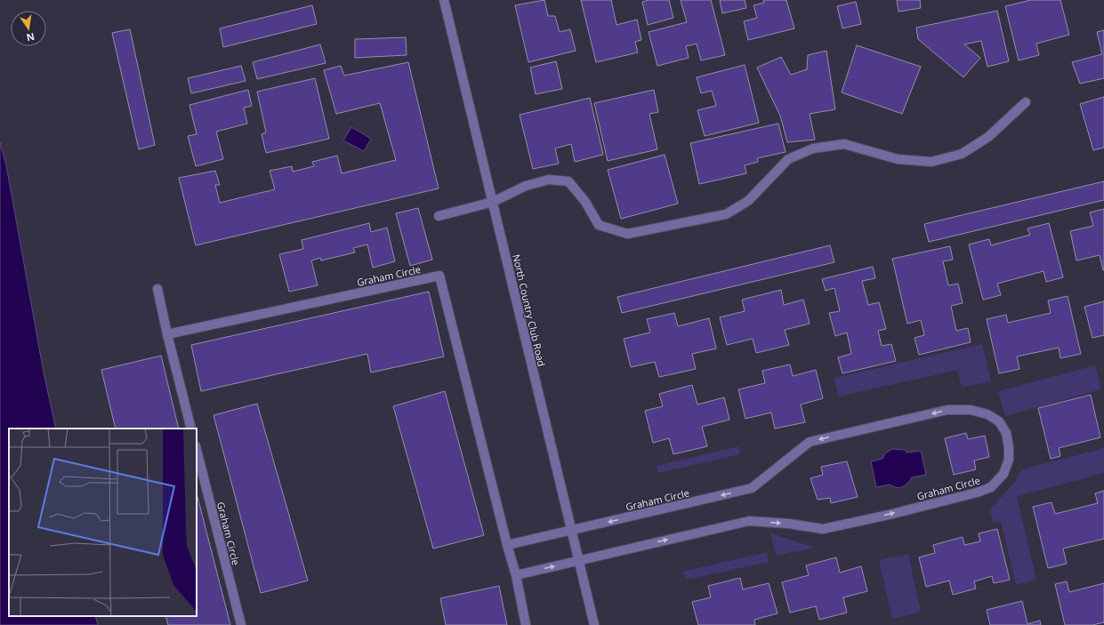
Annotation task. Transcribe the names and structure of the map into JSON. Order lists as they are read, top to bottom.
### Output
{
  "streets": {
    "street": ["Graham Circle", "North Country Club Road"]
  },
  "crossings": [
    ["Graham Circle", "North Country Club Road"]
  ],
  "north": "bottom"
}
